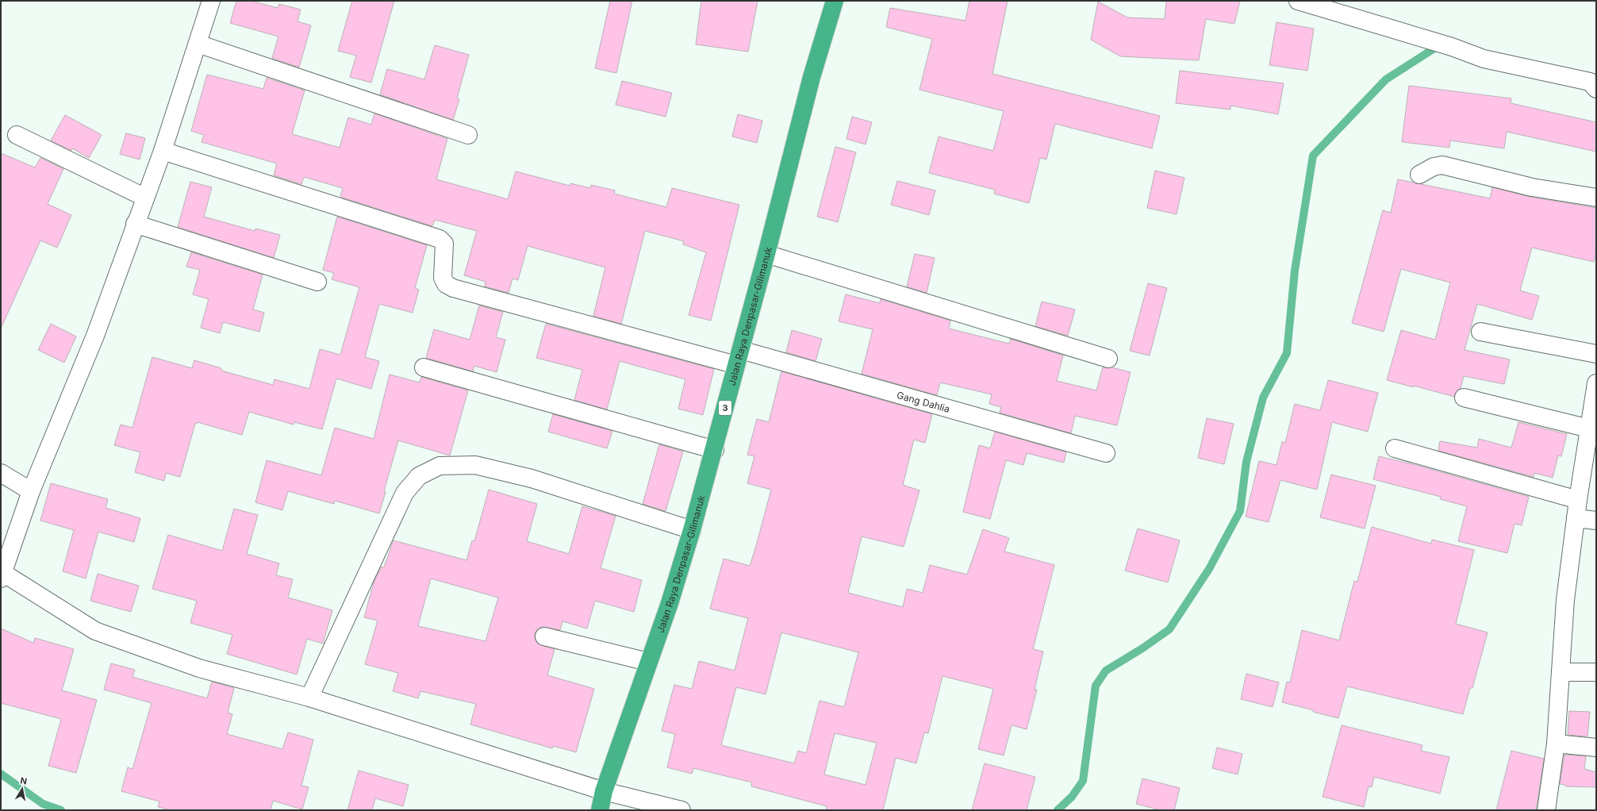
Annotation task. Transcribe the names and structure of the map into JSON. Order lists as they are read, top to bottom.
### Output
{
  "streets": {
    "highway": ["Jalan Raya Denpasar-Gilimanuk", "3"],
    "street": ["Gang Dahlia"]
  },
  "crossings": [
    ["Jalan Raya Denpasar-Gilimanuk", "Gang Dahlia"]
  ],
  "north": "top"
}
